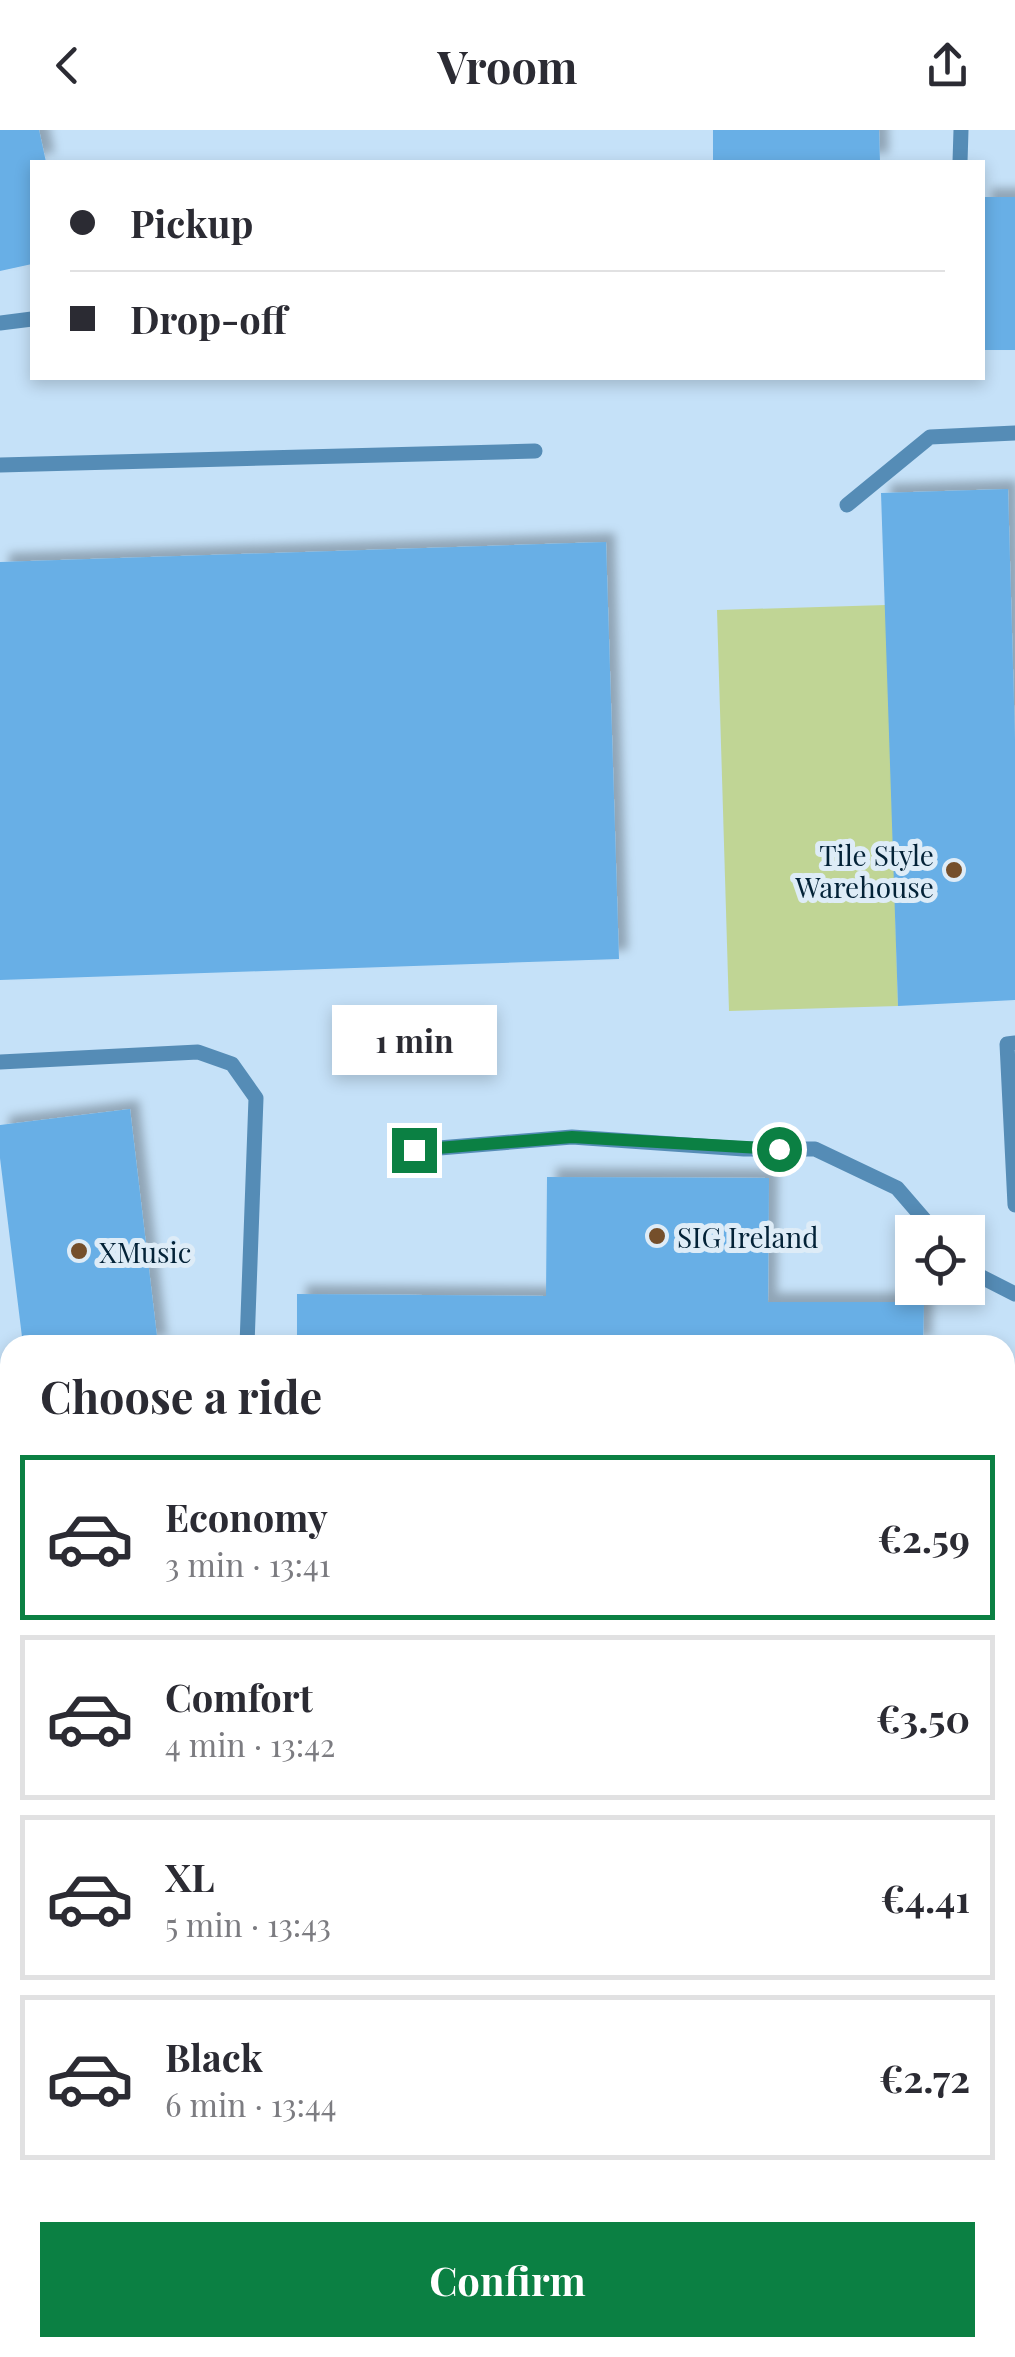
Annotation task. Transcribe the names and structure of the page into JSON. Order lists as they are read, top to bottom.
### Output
{
  "places": ["Tile Style Warehouse", "SIG Ireland", "XMusic"],
  "page": {
    "header": "Vroom",
    "banner": ["Pickup", "Drop-off"],
    "bubble": "1 min",
    "heading": "Choose a ride",
    "list": [
      {
        "name": "Economy",
        "note": "3 min · 13:41",
        "value": "€2.59"
      },
      {
        "name": "Comfort",
        "note": "4 min · 13:42",
        "value": "€3.50"
      },
      {
        "name": "XL",
        "note": "5 min · 13:43",
        "value": "€4.41"
      },
      {
        "name": "Black",
        "note": "6 min · 13:44",
        "value": "€2.72"
      }
    ],
    "buttons": "Confirm"
  }
}
